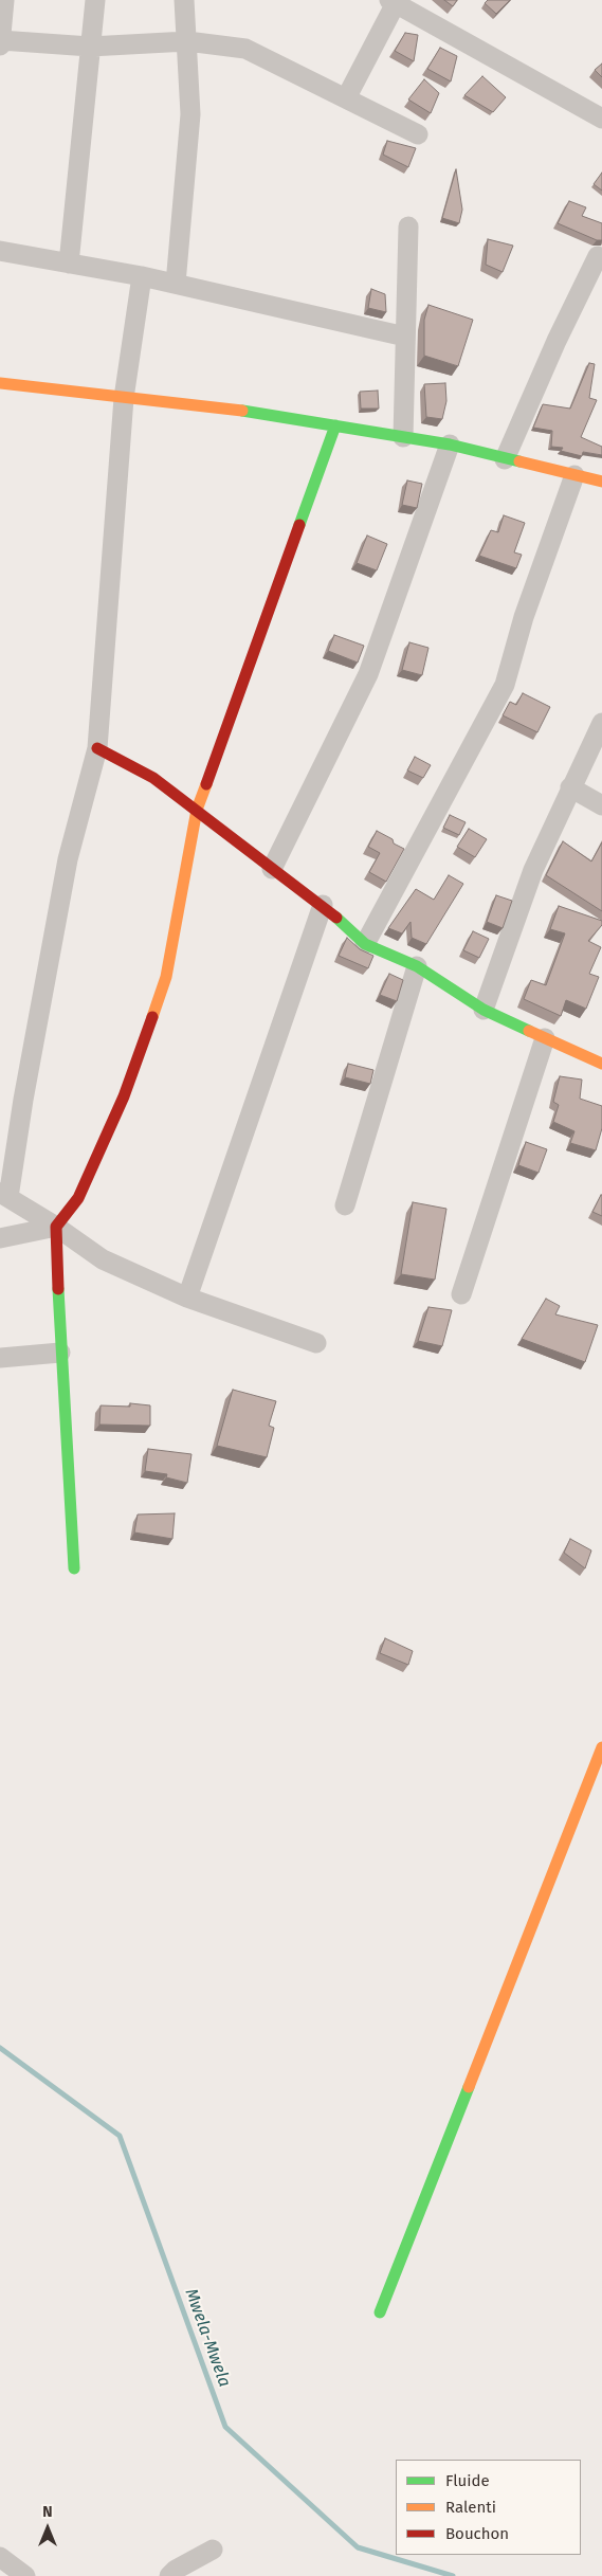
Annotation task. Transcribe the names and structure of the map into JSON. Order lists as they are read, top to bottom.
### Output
{
  "water": ["Mwela-Mwela"],
  "legend": ["Fluide", "Ralenti", "Bouchon"],
  "north": "top"
}
